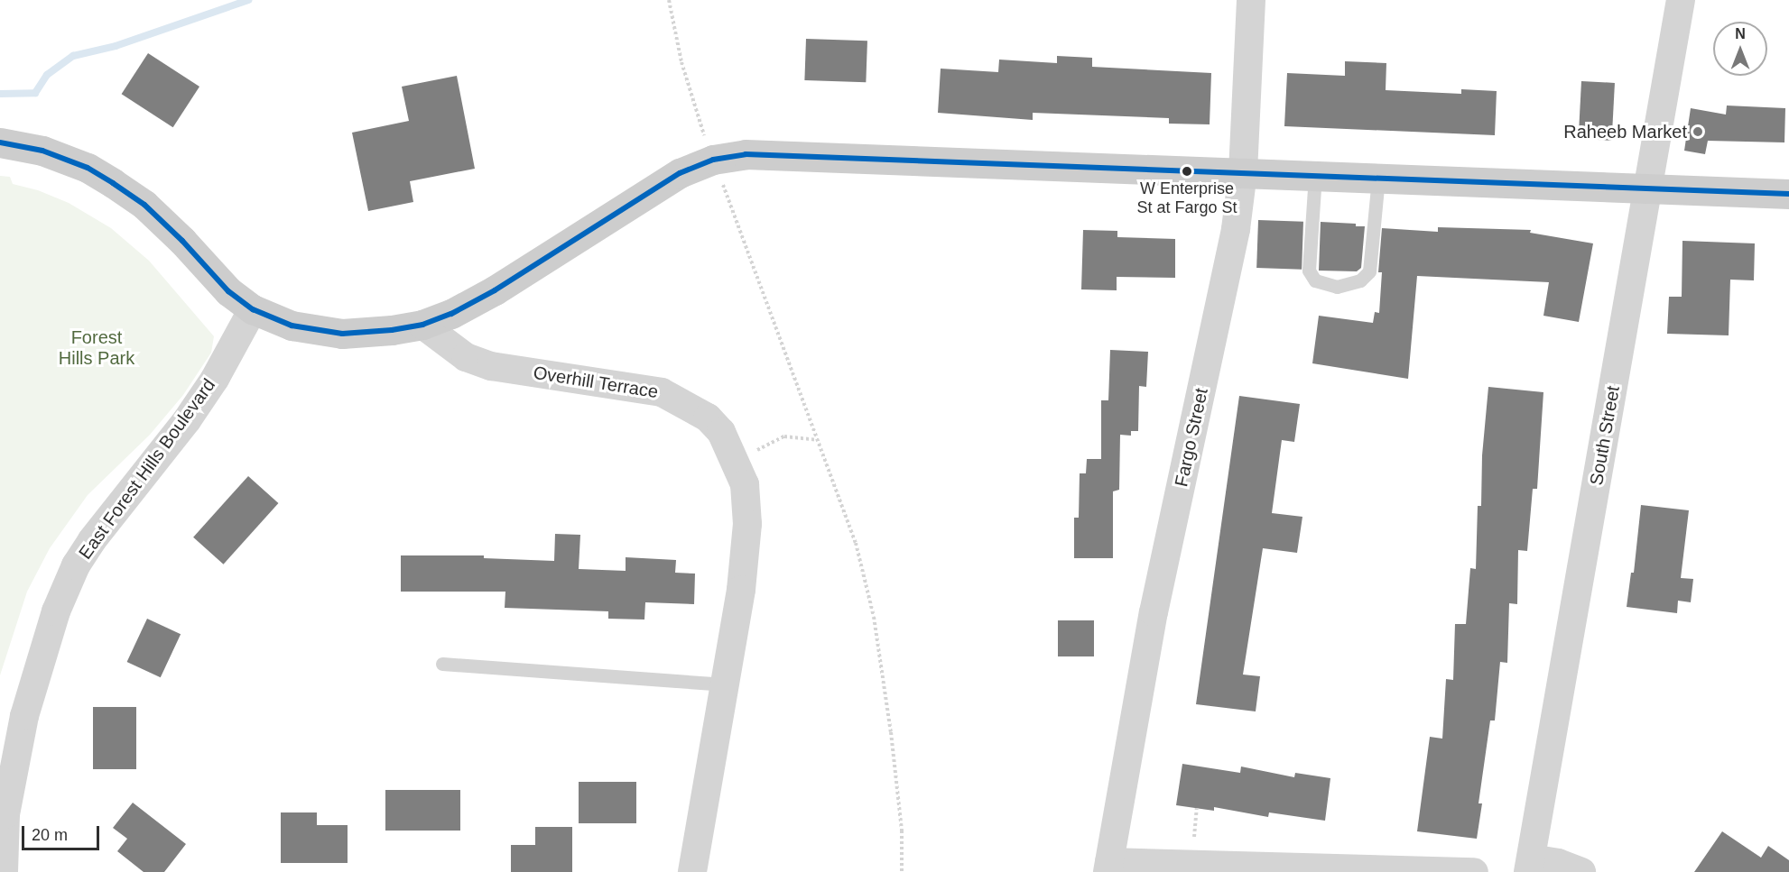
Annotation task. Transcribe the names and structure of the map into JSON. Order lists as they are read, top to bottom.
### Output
{
  "streets": {
    "street": [
      "Overhill Terrace",
      "South Street",
      "Fargo Street",
      "East Forest Hills Boulevard"
    ]
  },
  "parks": ["Forest Hills Park"],
  "places": ["Raheeb Market", "W Enterprise St at Fargo St"],
  "scale_bar": "20 m",
  "north": "top"
}
